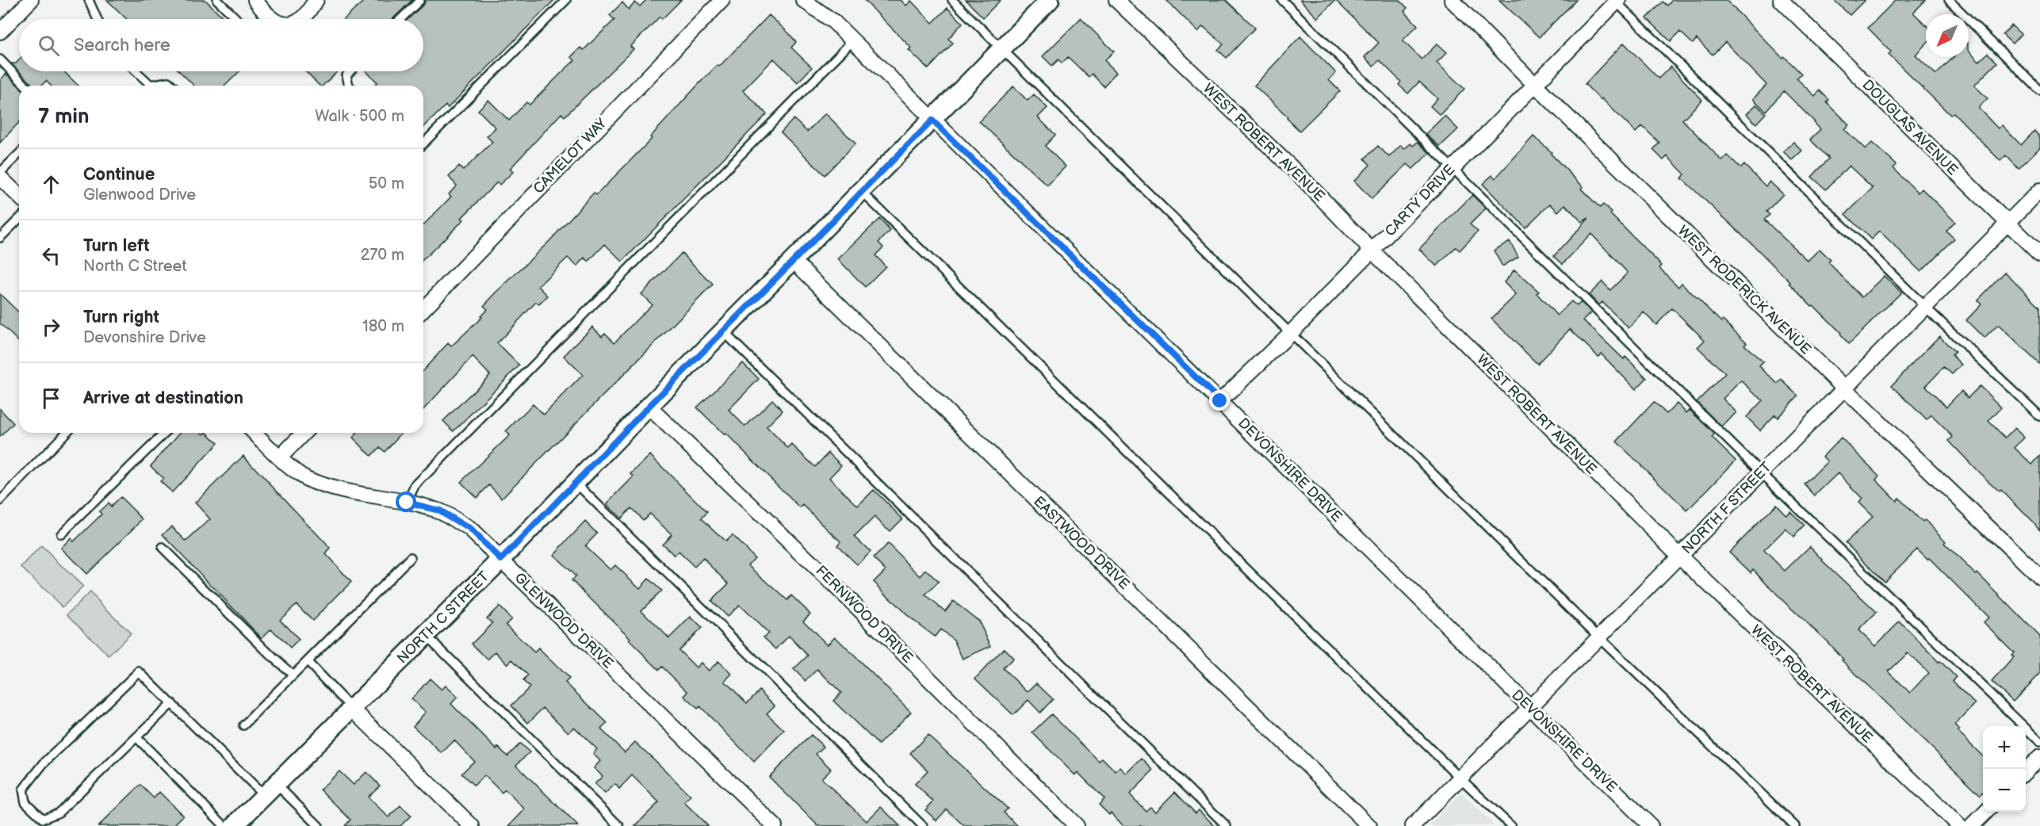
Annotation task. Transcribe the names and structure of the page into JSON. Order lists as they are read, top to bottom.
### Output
{
  "streets": {
    "street": [
      "DOUGLAS AVENUE",
      "WEST ROBERT AVENUE",
      "CAMELOT WAY",
      "CARTY DRIVE",
      "WEST RODERICK AVENUE",
      "DEVONSHIRE DRIVE",
      "NORTH F STREET",
      "EASTWOOD DRIVE",
      "FERNWOOD DRIVE",
      "NORTH C STREET",
      "GLENWOOD DRIVE"
    ]
  },
  "crossings": [
    ["DOUGLAS AVENUE", "NORTH F STREET"],
    ["WEST ROBERT AVENUE", "CARTY DRIVE"],
    ["WEST ROBERT AVENUE", "NORTH F STREET"],
    ["CARTY DRIVE", "WEST RODERICK AVENUE"],
    ["CARTY DRIVE", "DEVONSHIRE DRIVE"],
    ["WEST RODERICK AVENUE", "NORTH F STREET"],
    ["DEVONSHIRE DRIVE", "NORTH F STREET"],
    ["DEVONSHIRE DRIVE", "NORTH C STREET"],
    ["EASTWOOD DRIVE", "NORTH C STREET"],
    ["FERNWOOD DRIVE", "NORTH C STREET"],
    ["NORTH C STREET", "GLENWOOD DRIVE"]
  ],
  "north": "bottom left",
  "page": {
    "search": "Search here",
    "heading": ["7 min", "Walk · 500 m"],
    "list": [
      ["Continue", "Glenwood Drive", "50 m"],
      ["Turn left", "North C Street", "270 m"],
      ["Turn right", "Devonshire Drive", "180 m"],
      "Arrive at destination"
    ],
    "map_buttons": ["+", "−"]
  }
}
